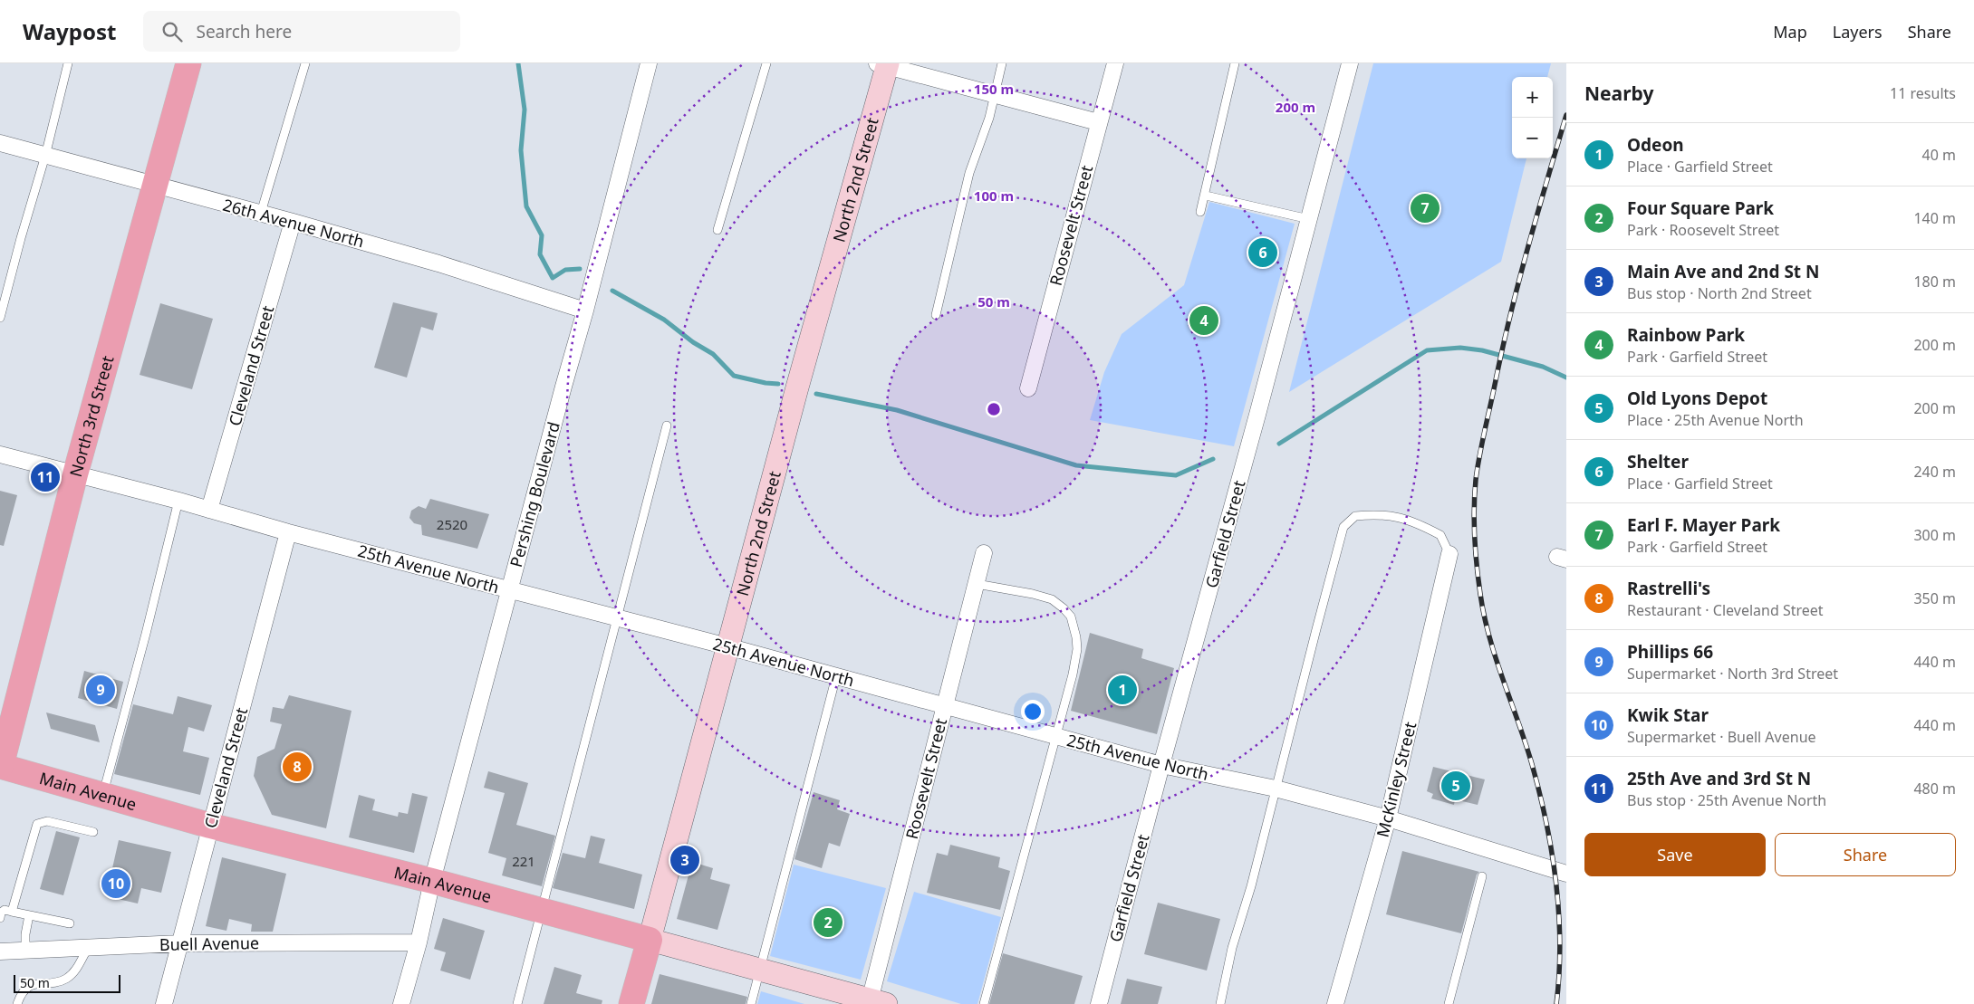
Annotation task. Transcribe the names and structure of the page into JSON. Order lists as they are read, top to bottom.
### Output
{
  "streets": {
    "main road": ["North 2nd Street", "North 3rd Street", "Main Avenue"],
    "street": [
      "26th Avenue North",
      "Roosevelt Street",
      "Cleveland Street",
      "Pershing Boulevard",
      "Garfield Street",
      "25th Avenue North",
      "McKinley Street",
      "Buell Avenue"
    ]
  },
  "crossings": [
    ["North 2nd Street", "25th Avenue North"],
    ["North 2nd Street", "Main Avenue"],
    ["26th Avenue North", "Cleveland Street"],
    ["26th Avenue North", "North 3rd Street"],
    ["26th Avenue North", "Pershing Boulevard"],
    ["Roosevelt Street", "25th Avenue North"],
    ["Roosevelt Street", "Main Avenue"],
    ["Cleveland Street", "25th Avenue North"],
    ["Cleveland Street", "Main Avenue"],
    ["Cleveland Street", "Buell Avenue"],
    ["North 3rd Street", "25th Avenue North"],
    ["North 3rd Street", "Main Avenue"],
    ["Pershing Boulevard", "25th Avenue North"],
    ["Pershing Boulevard", "Main Avenue"],
    ["Pershing Boulevard", "Buell Avenue"],
    ["Garfield Street", "25th Avenue North"],
    ["25th Avenue North", "McKinley Street"]
  ],
  "house_numbers": ["2520", "221"],
  "scale_bar": "50 m",
  "page": {
    "header": "Waypost",
    "search": "Search here",
    "nav": ["Map", "Layers", "Share"],
    "heading": ["Nearby", "11 results"],
    "map_buttons": ["+", "−"],
    "list": [
      {
        "mark": "1",
        "name": "Odeon",
        "note": "Place · Garfield Street",
        "value": "40 m"
      },
      {
        "mark": "2",
        "name": "Four Square Park",
        "note": "Park · Roosevelt Street",
        "value": "140 m"
      },
      {
        "mark": "3",
        "name": "Main Ave and 2nd St N",
        "note": "Bus stop · North 2nd Street",
        "value": "180 m"
      },
      {
        "mark": "4",
        "name": "Rainbow Park",
        "note": "Park · Garfield Street",
        "value": "200 m"
      },
      {
        "mark": "5",
        "name": "Old Lyons Depot",
        "note": "Place · 25th Avenue North",
        "value": "200 m"
      },
      {
        "mark": "6",
        "name": "Shelter",
        "note": "Place · Garfield Street",
        "value": "240 m"
      },
      {
        "mark": "7",
        "name": "Earl F. Mayer Park",
        "note": "Park · Garfield Street",
        "value": "300 m"
      },
      {
        "mark": "8",
        "name": "Rastrelli's",
        "note": "Restaurant · Cleveland Street",
        "value": "350 m"
      },
      {
        "mark": "9",
        "name": "Phillips 66",
        "note": "Supermarket · North 3rd Street",
        "value": "440 m"
      },
      {
        "mark": "10",
        "name": "Kwik Star",
        "note": "Supermarket · Buell Avenue",
        "value": "440 m"
      },
      {
        "mark": "11",
        "name": "25th Ave and 3rd St N",
        "note": "Bus stop · 25th Avenue North",
        "value": "480 m"
      }
    ],
    "pins": [
      "7",
      "6",
      "4",
      "11",
      "1",
      "9",
      "8",
      "5",
      "3",
      "10",
      "2"
    ],
    "buttons": ["Save", "Share"],
    "scale": "50 m"
  },
  "rings": [
    "150 m",
    "200 m",
    "100 m",
    "50 m"
  ]
}
